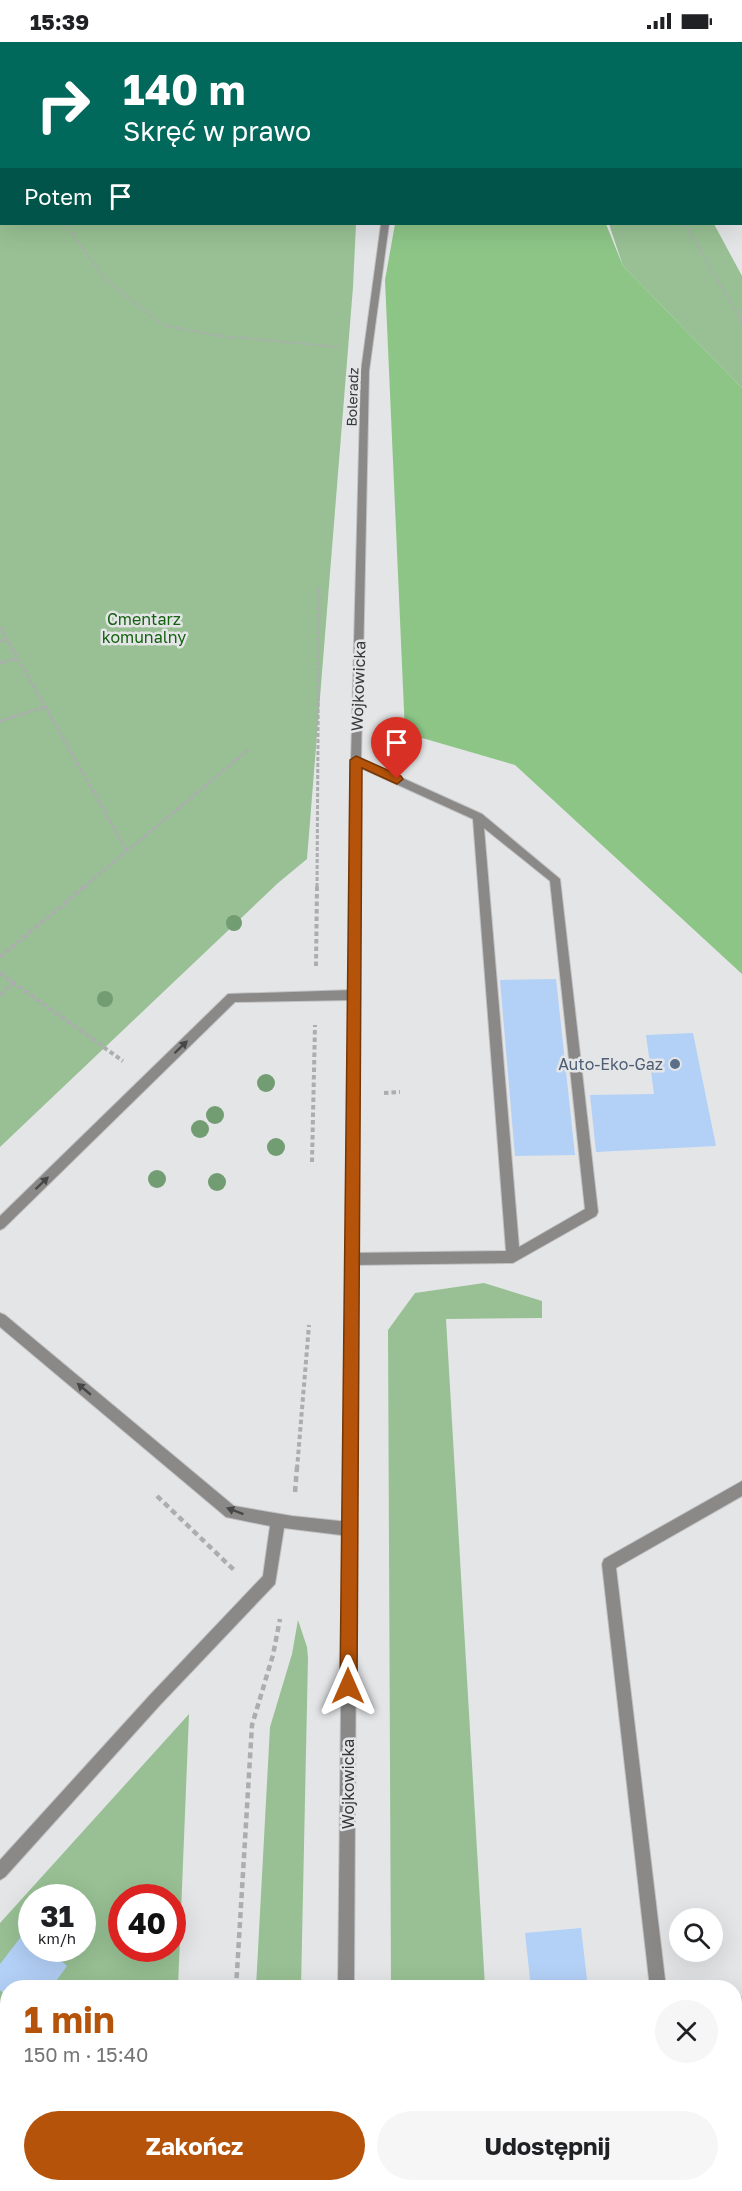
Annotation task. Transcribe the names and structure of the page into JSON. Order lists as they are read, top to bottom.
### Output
{
  "streets": {
    "street": ["Boleradz", "Wojkowicka"]
  },
  "crossings": [
    ["Boleradz", "Wojkowicka"]
  ],
  "parks": ["Cmentarz komunalny"],
  "places": ["Auto-Eko-Gaz"],
  "page": {
    "status": "15:39",
    "turn": ["140 m", "Skręć w prawo"],
    "then": "Potem",
    "speed": "31 km/h",
    "limit": "40",
    "heading": ["1 min", "150 m · 15:40"],
    "buttons": ["Zakończ", "Udostępnij"]
  }
}
